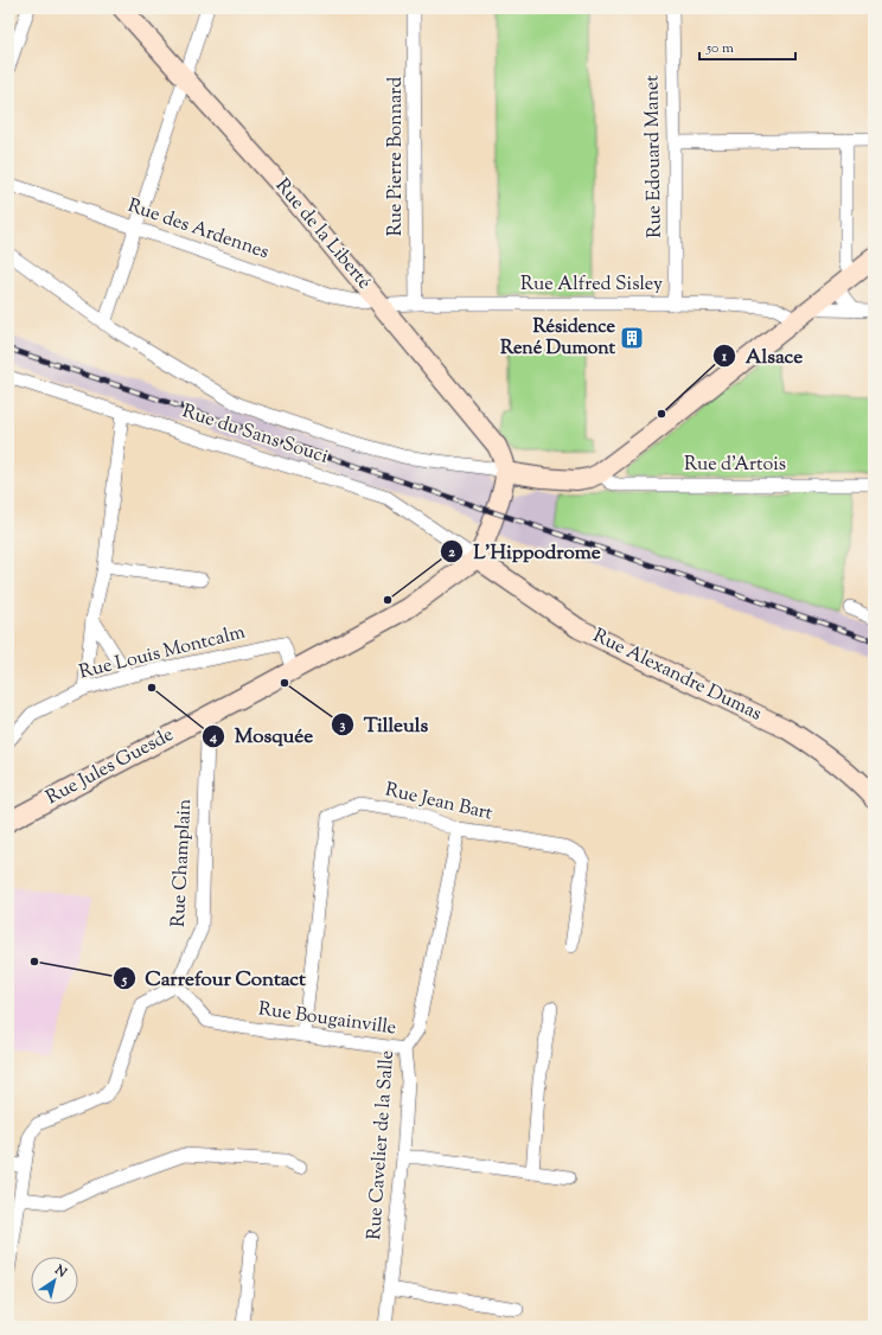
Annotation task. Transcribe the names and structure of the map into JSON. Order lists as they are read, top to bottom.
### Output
{
  "streets": {
    "street": [
      "Rue Pierre Bonnard",
      "Rue Edouard Manet",
      "Rue des Ardennes",
      "Rue de la Liberté",
      "Rue Alfred Sisley",
      "Rue du Sans Souci",
      "Rue d'Artois",
      "Rue Louis Montcalm",
      "Rue Alexandre Dumas",
      "Rue Jules Guesde",
      "Rue Jean Bart",
      "Rue Champlain",
      "Rue Bougainville",
      "Rue Cavelier de la Salle"
    ]
  },
  "crossings": [
    ["Rue Pierre Bonnard", "Rue Alfred Sisley"],
    ["Rue Edouard Manet", "Rue Alfred Sisley"],
    ["Rue des Ardennes", "Rue de la Liberté"],
    ["Rue des Ardennes", "Rue Alfred Sisley"],
    ["Rue de la Liberté", "Rue Alfred Sisley"],
    ["Rue de la Liberté", "Rue Jules Guesde"],
    ["Rue du Sans Souci", "Rue Alexandre Dumas"],
    ["Rue du Sans Souci", "Rue Jules Guesde"],
    ["Rue Louis Montcalm", "Rue Jules Guesde"],
    ["Rue Alexandre Dumas", "Rue Jules Guesde"],
    ["Rue Jules Guesde", "Rue Champlain"],
    ["Rue Jean Bart", "Rue Bougainville"],
    ["Rue Jean Bart", "Rue Cavelier de la Salle"],
    ["Rue Champlain", "Rue Bougainville"],
    ["Rue Bougainville", "Rue Cavelier de la Salle"]
  ],
  "places": {
    "building": ["Résidence René Dumont"],
    "other": [
      "Alsace",
      "L'Hippodrome",
      "Tilleuls",
      "Mosquée",
      "Carrefour Contact"
    ]
  },
  "scale_bar": "50 m",
  "north": "top right"
}
